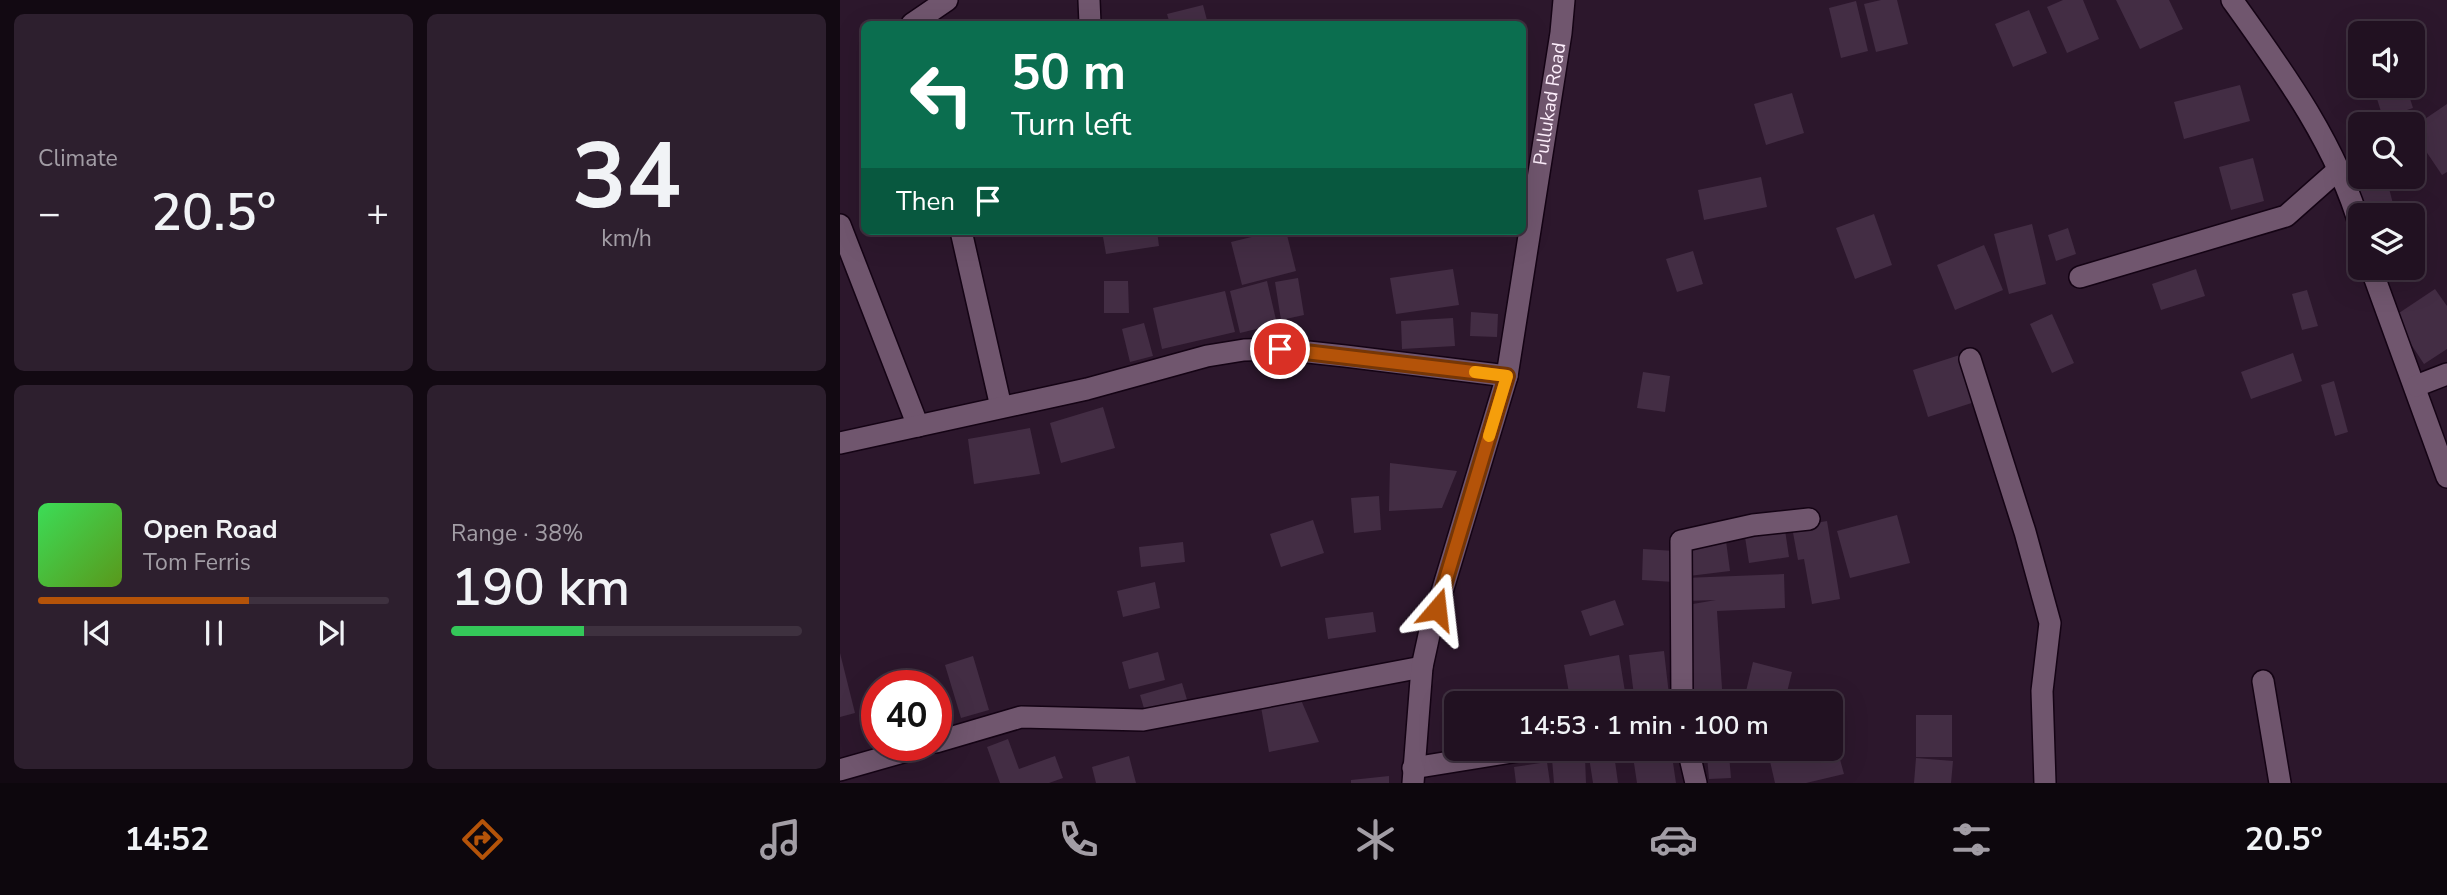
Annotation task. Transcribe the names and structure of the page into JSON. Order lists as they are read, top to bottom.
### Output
{
  "streets": {
    "street": ["Pullukad Road"]
  },
  "page": {
    "tile": [
      "Climate",
      ["34", "km/h"],
      ["Range · 38%", "190 km"]
    ],
    "turn": ["50 m", "Turn left"],
    "then": "Then",
    "heat": ["−", "20.5°", "+"],
    "song": ["Open Road", "Tom Ferris"],
    "limit": "40",
    "trip": "14:53 · 1 min · 100 m",
    "tabs": ["14:52", "20.5°"]
  }
}
